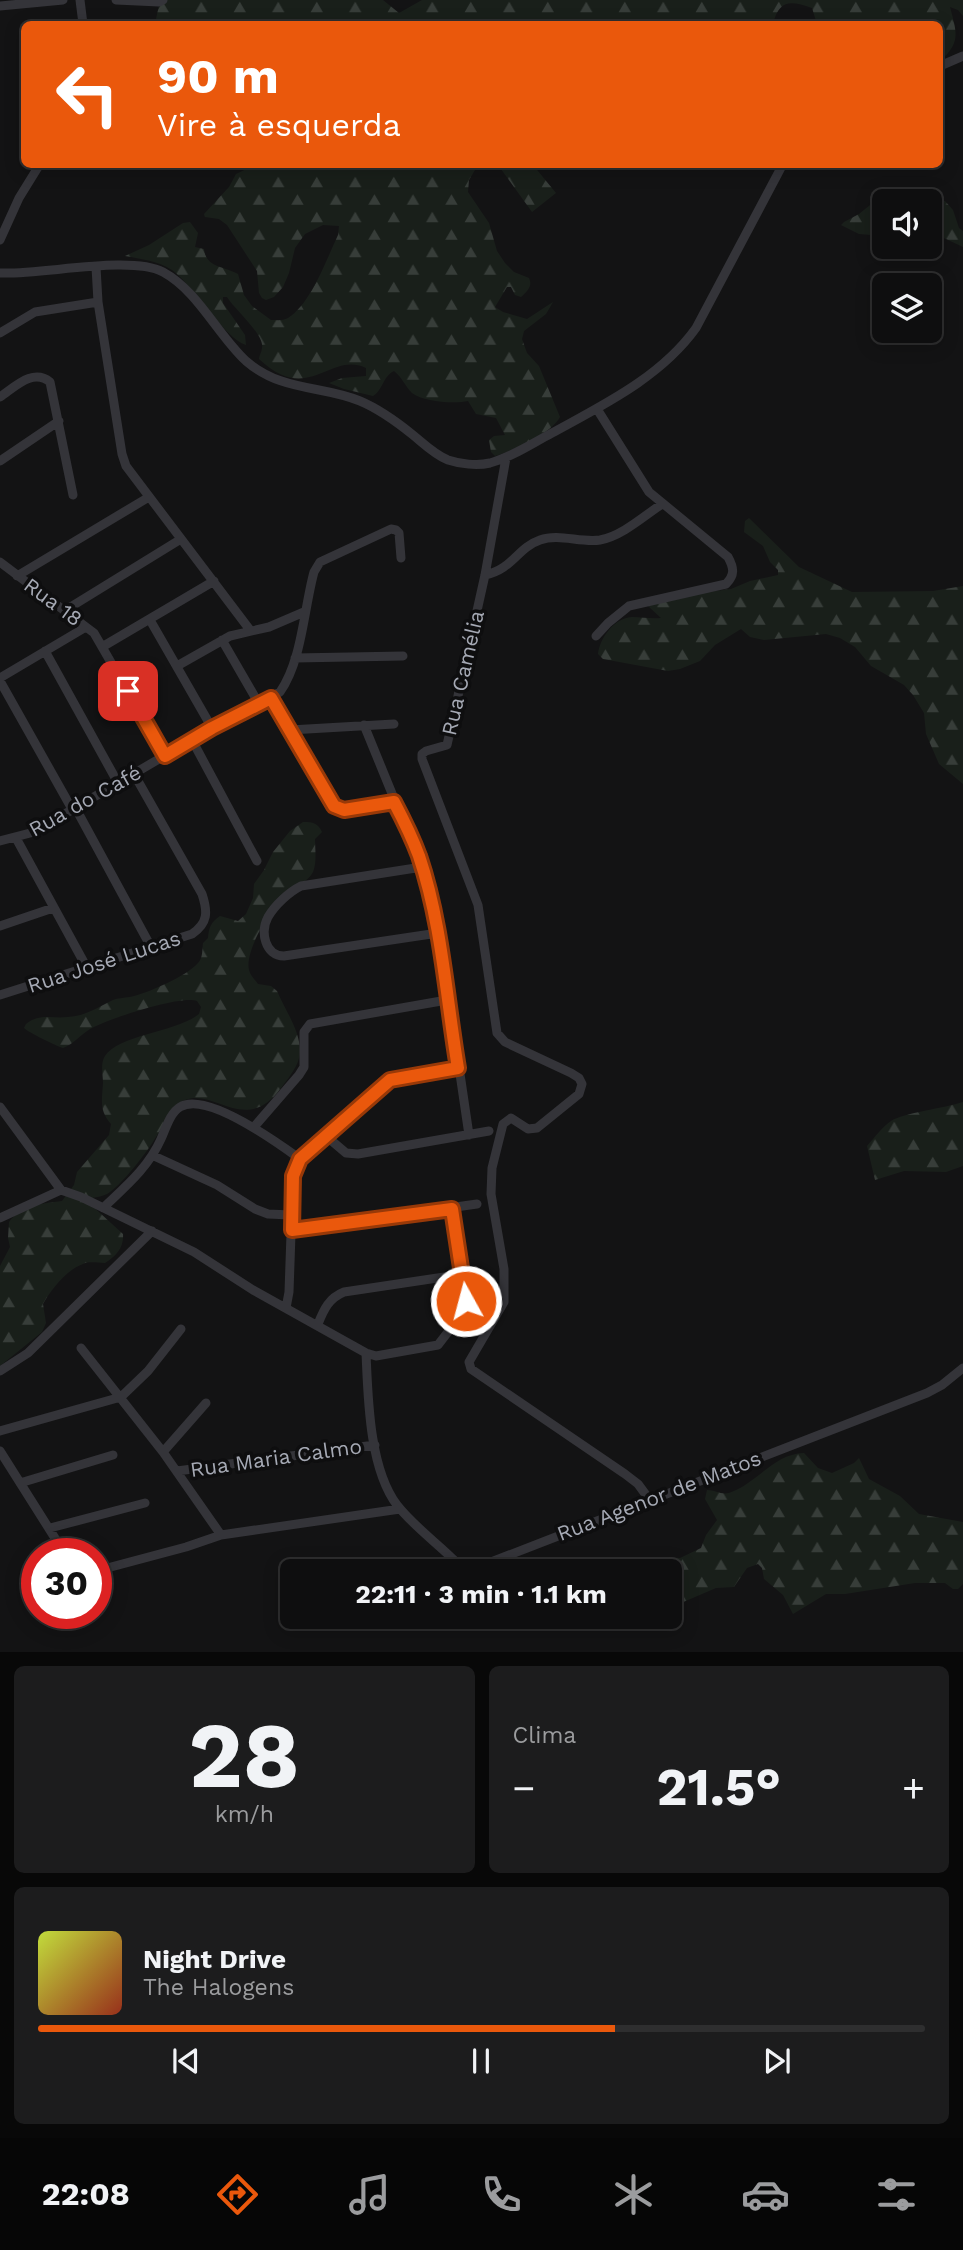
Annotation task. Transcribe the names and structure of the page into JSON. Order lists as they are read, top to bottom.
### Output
{
  "streets": {
    "street": [
      "Rua 18",
      "Rua Camélia",
      "Rua do Café",
      "Rua José Lucas",
      "Rua Maria Calmo",
      "Rua Agenor de Matos"
    ]
  },
  "crossings": [
    ["Rua 18", "Rua do Café"],
    ["Rua Camélia", "Rua Agenor de Matos"],
    ["Rua do Café", "Rua José Lucas"],
    ["Rua Maria Calmo", "Rua Agenor de Matos"]
  ],
  "page": {
    "turn": ["90 m", "Vire à esquerda"],
    "limit": "30",
    "trip": "22:11 · 3 min · 1.1 km",
    "tile": [
      ["28", "km/h"],
      "Clima"
    ],
    "heat": ["−", "21.5°", "+"],
    "song": ["Night Drive", "The Halogens"],
    "tabs": "22:08"
  }
}
